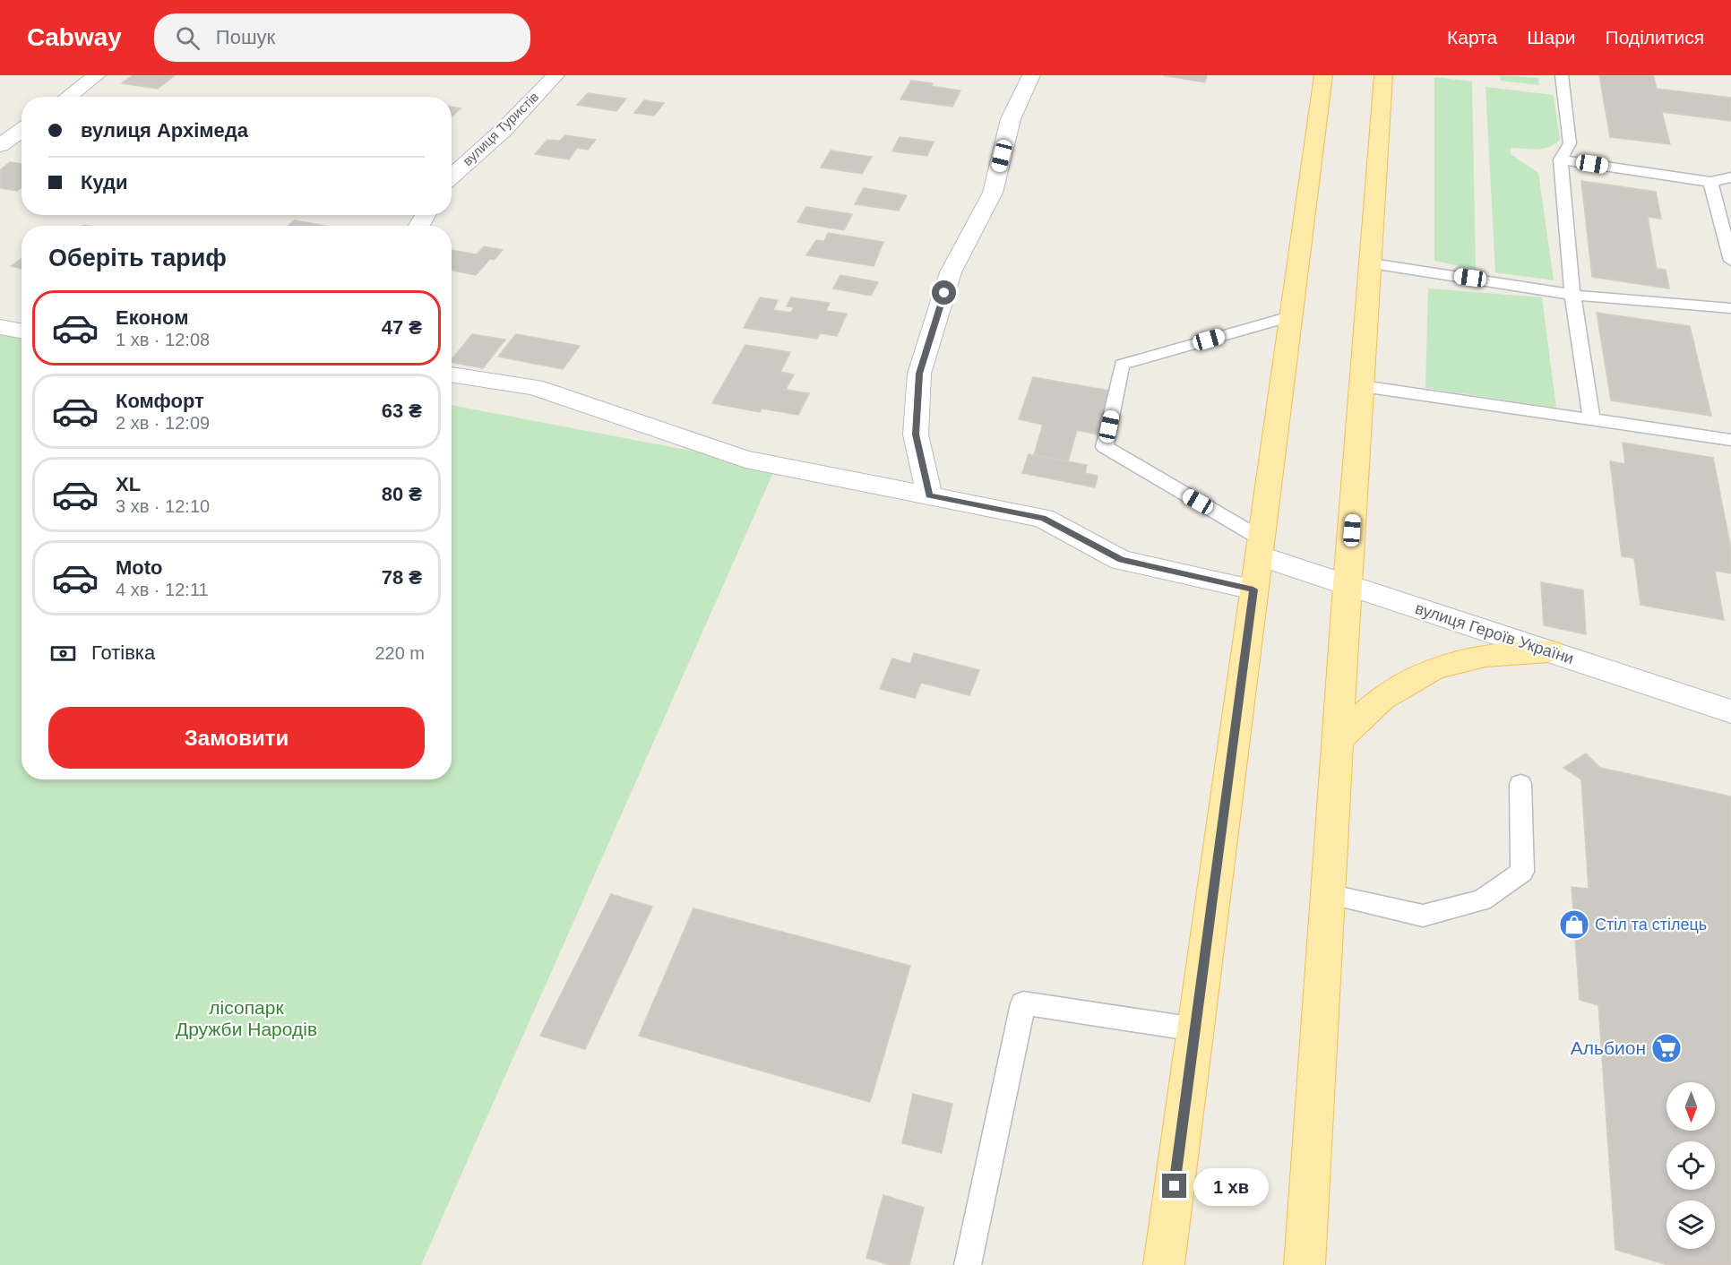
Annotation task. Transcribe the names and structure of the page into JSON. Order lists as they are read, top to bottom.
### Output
{
  "streets": {
    "street": ["вулиця Туристів", "вулиця Героїв України"]
  },
  "parks": ["лісопарк Дружби Народів"],
  "places": {
    "shop": ["Стіл та стілець"],
    "supermarket": ["Альбион"]
  },
  "north": "bottom",
  "page": {
    "header": "Cabway",
    "search": "Пошук",
    "nav": ["Карта", "Шари", "Поділитися"],
    "banner": ["вулиця Архімеда", "Куди"],
    "heading": "Оберіть тариф",
    "list": [
      {
        "name": "Економ",
        "note": "1 хв · 12:08",
        "value": "47 ₴"
      },
      {
        "name": "Комфорт",
        "note": "2 хв · 12:09",
        "value": "63 ₴"
      },
      {
        "name": "XL",
        "note": "3 хв · 12:10",
        "value": "80 ₴"
      },
      {
        "name": "Moto",
        "note": "4 хв · 12:11",
        "value": "78 ₴"
      }
    ],
    "pay": ["Готівка", "220 m"],
    "buttons": "Замовити",
    "bubble": "1 хв"
  }
}
